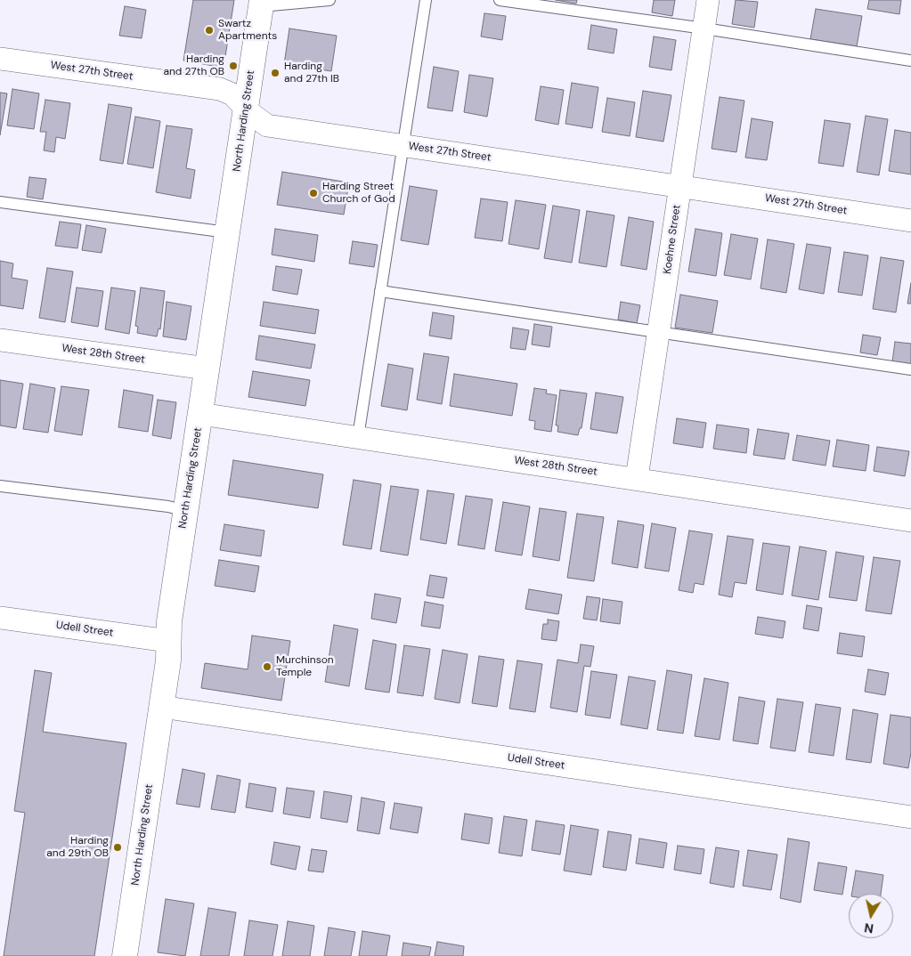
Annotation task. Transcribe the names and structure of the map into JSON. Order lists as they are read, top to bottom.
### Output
{
  "streets": {
    "street": [
      "West 27th Street",
      "North Harding Street",
      "Koehne Street",
      "West 28th Street",
      "Udell Street"
    ]
  },
  "crossings": [
    ["West 27th Street", "North Harding Street"],
    ["West 27th Street", "Koehne Street"],
    ["North Harding Street", "West 28th Street"],
    ["North Harding Street", "Udell Street"],
    ["Koehne Street", "West 28th Street"]
  ],
  "places": [
    "Swartz Apartments",
    "Harding and 27th OB",
    "Harding and 27th IB",
    "Harding Street Church of God",
    "Murchinson Temple",
    "Harding and 29th OB"
  ],
  "north": "bottom"
}
